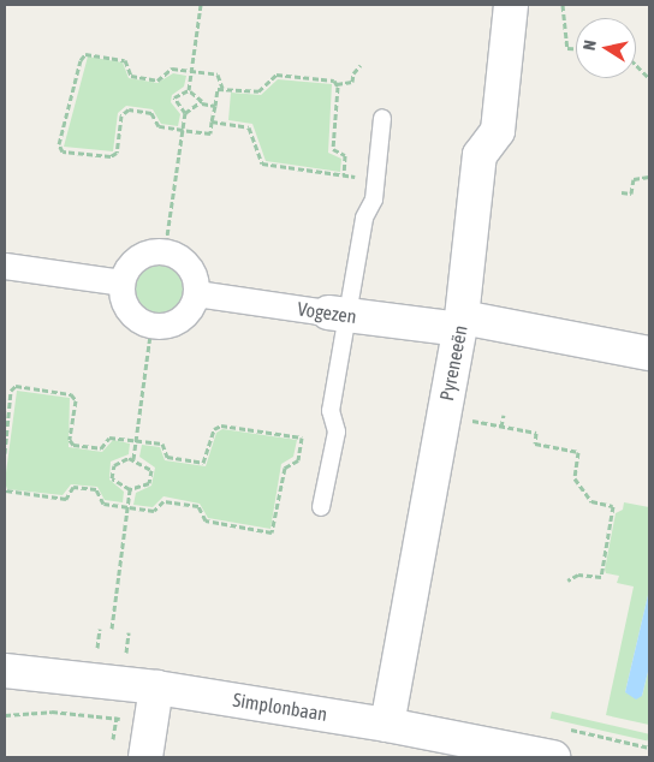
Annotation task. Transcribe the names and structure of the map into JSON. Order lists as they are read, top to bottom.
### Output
{
  "streets": {
    "street": ["Vogezen", "Pyreneeën", "Simplonbaan"]
  },
  "crossings": [
    ["Vogezen", "Pyreneeën"],
    ["Pyreneeën", "Simplonbaan"]
  ],
  "north": "left"
}
